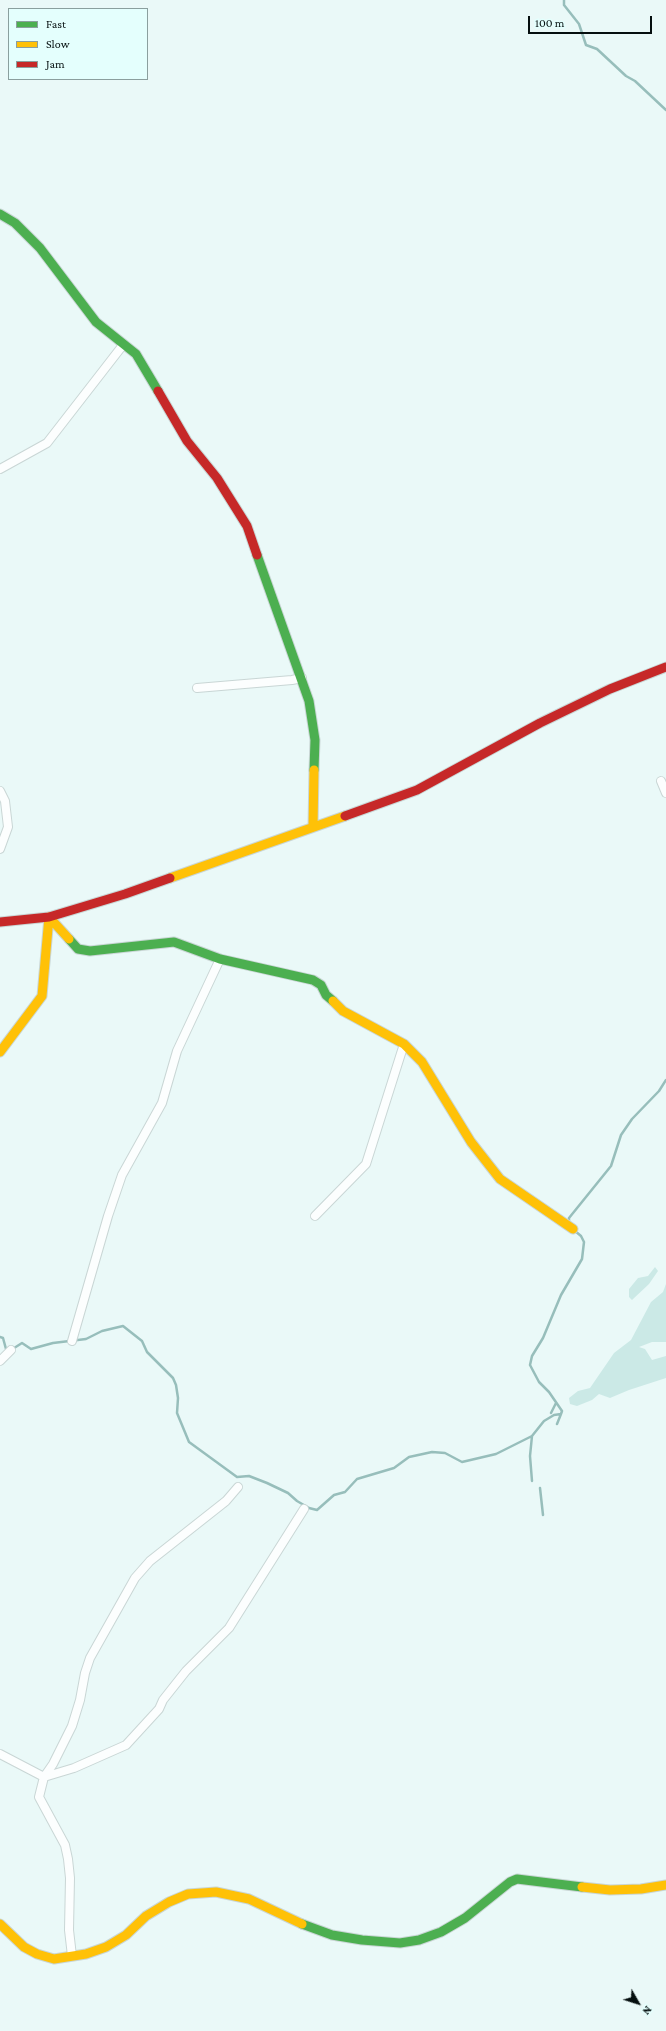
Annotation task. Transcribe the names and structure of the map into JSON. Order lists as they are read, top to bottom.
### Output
{
  "legend": ["Fast", "Slow", "Jam"],
  "scale_bar": "100 m",
  "north": "bottom right"
}
